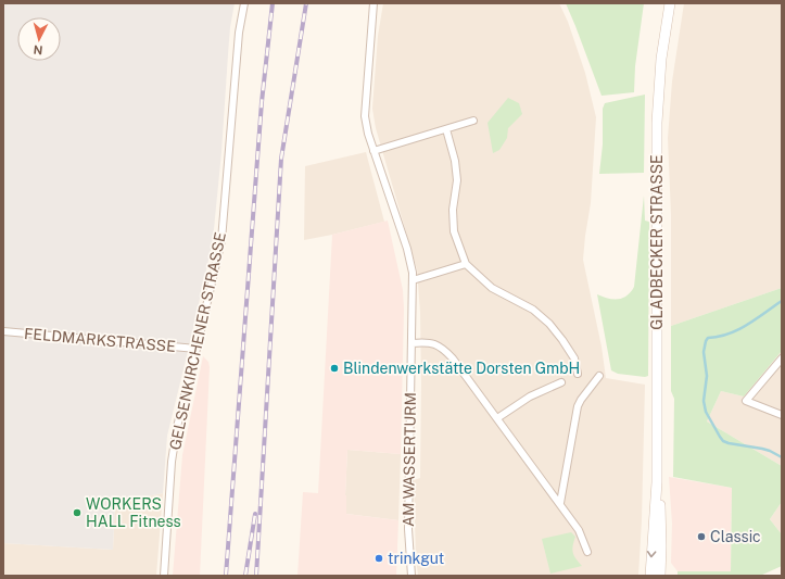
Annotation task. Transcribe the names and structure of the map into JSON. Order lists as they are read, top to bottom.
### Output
{
  "streets": {
    "main road": ["GLADBECKER STRASSE"],
    "street": ["FELDMARKSTRASSE", "GELSENKIRCHENER STRASSE", "AM WASSERTURM"]
  },
  "crossings": [
    ["FELDMARKSTRASSE", "GELSENKIRCHENER STRASSE"]
  ],
  "places": [
    "Blindenwerkstätte Dorsten GmbH",
    "WORKERS HALL Fitness",
    "Classic",
    "trinkgut"
  ],
  "north": "bottom"
}
